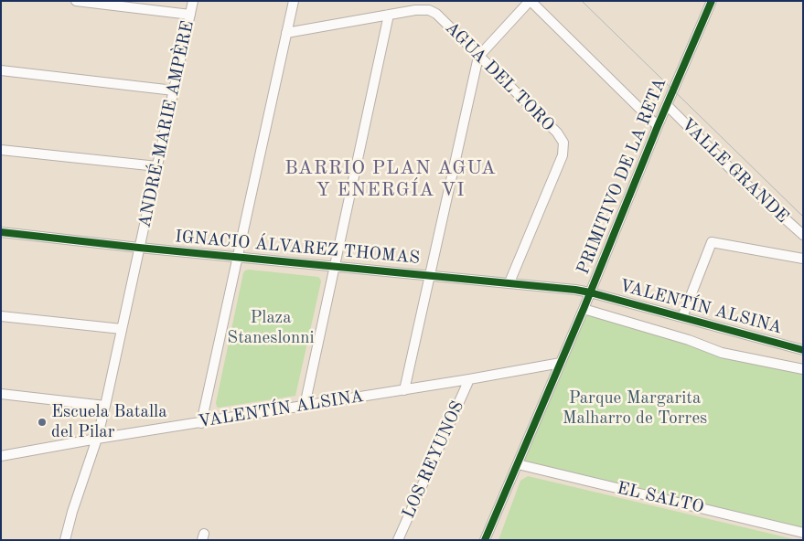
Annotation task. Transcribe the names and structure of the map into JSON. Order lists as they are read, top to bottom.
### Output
{
  "streets": {
    "street": [
      "AGUA DEL TORO",
      "ANDRÉ-MARIE AMPÈRE",
      "VALLE GRANDE",
      "PRIMITIVO DE LA RETA",
      "IGNACIO ÁLVAREZ THOMAS",
      "VALENTÍN ALSINA",
      "LOS REYUNOS",
      "EL SALTO"
    ]
  },
  "crossings": [
    ["AGUA DEL TORO", "IGNACIO ÁLVAREZ THOMAS"],
    ["ANDRÉ-MARIE AMPÈRE", "IGNACIO ÁLVAREZ THOMAS"],
    ["ANDRÉ-MARIE AMPÈRE", "VALENTÍN ALSINA"],
    ["VALLE GRANDE", "PRIMITIVO DE LA RETA"],
    ["PRIMITIVO DE LA RETA", "IGNACIO ÁLVAREZ THOMAS"],
    ["PRIMITIVO DE LA RETA", "VALENTÍN ALSINA"],
    ["PRIMITIVO DE LA RETA", "EL SALTO"],
    ["IGNACIO ÁLVAREZ THOMAS", "VALENTÍN ALSINA"],
    ["VALENTÍN ALSINA", "LOS REYUNOS"]
  ],
  "districts": ["BARRIO PLAN AGUA Y ENERGÍA VI"],
  "parks": ["Plaza Staneslonni", "Parque Margarita Malharro de Torres"],
  "places": ["Escuela Batalla del Pilar"]
}
